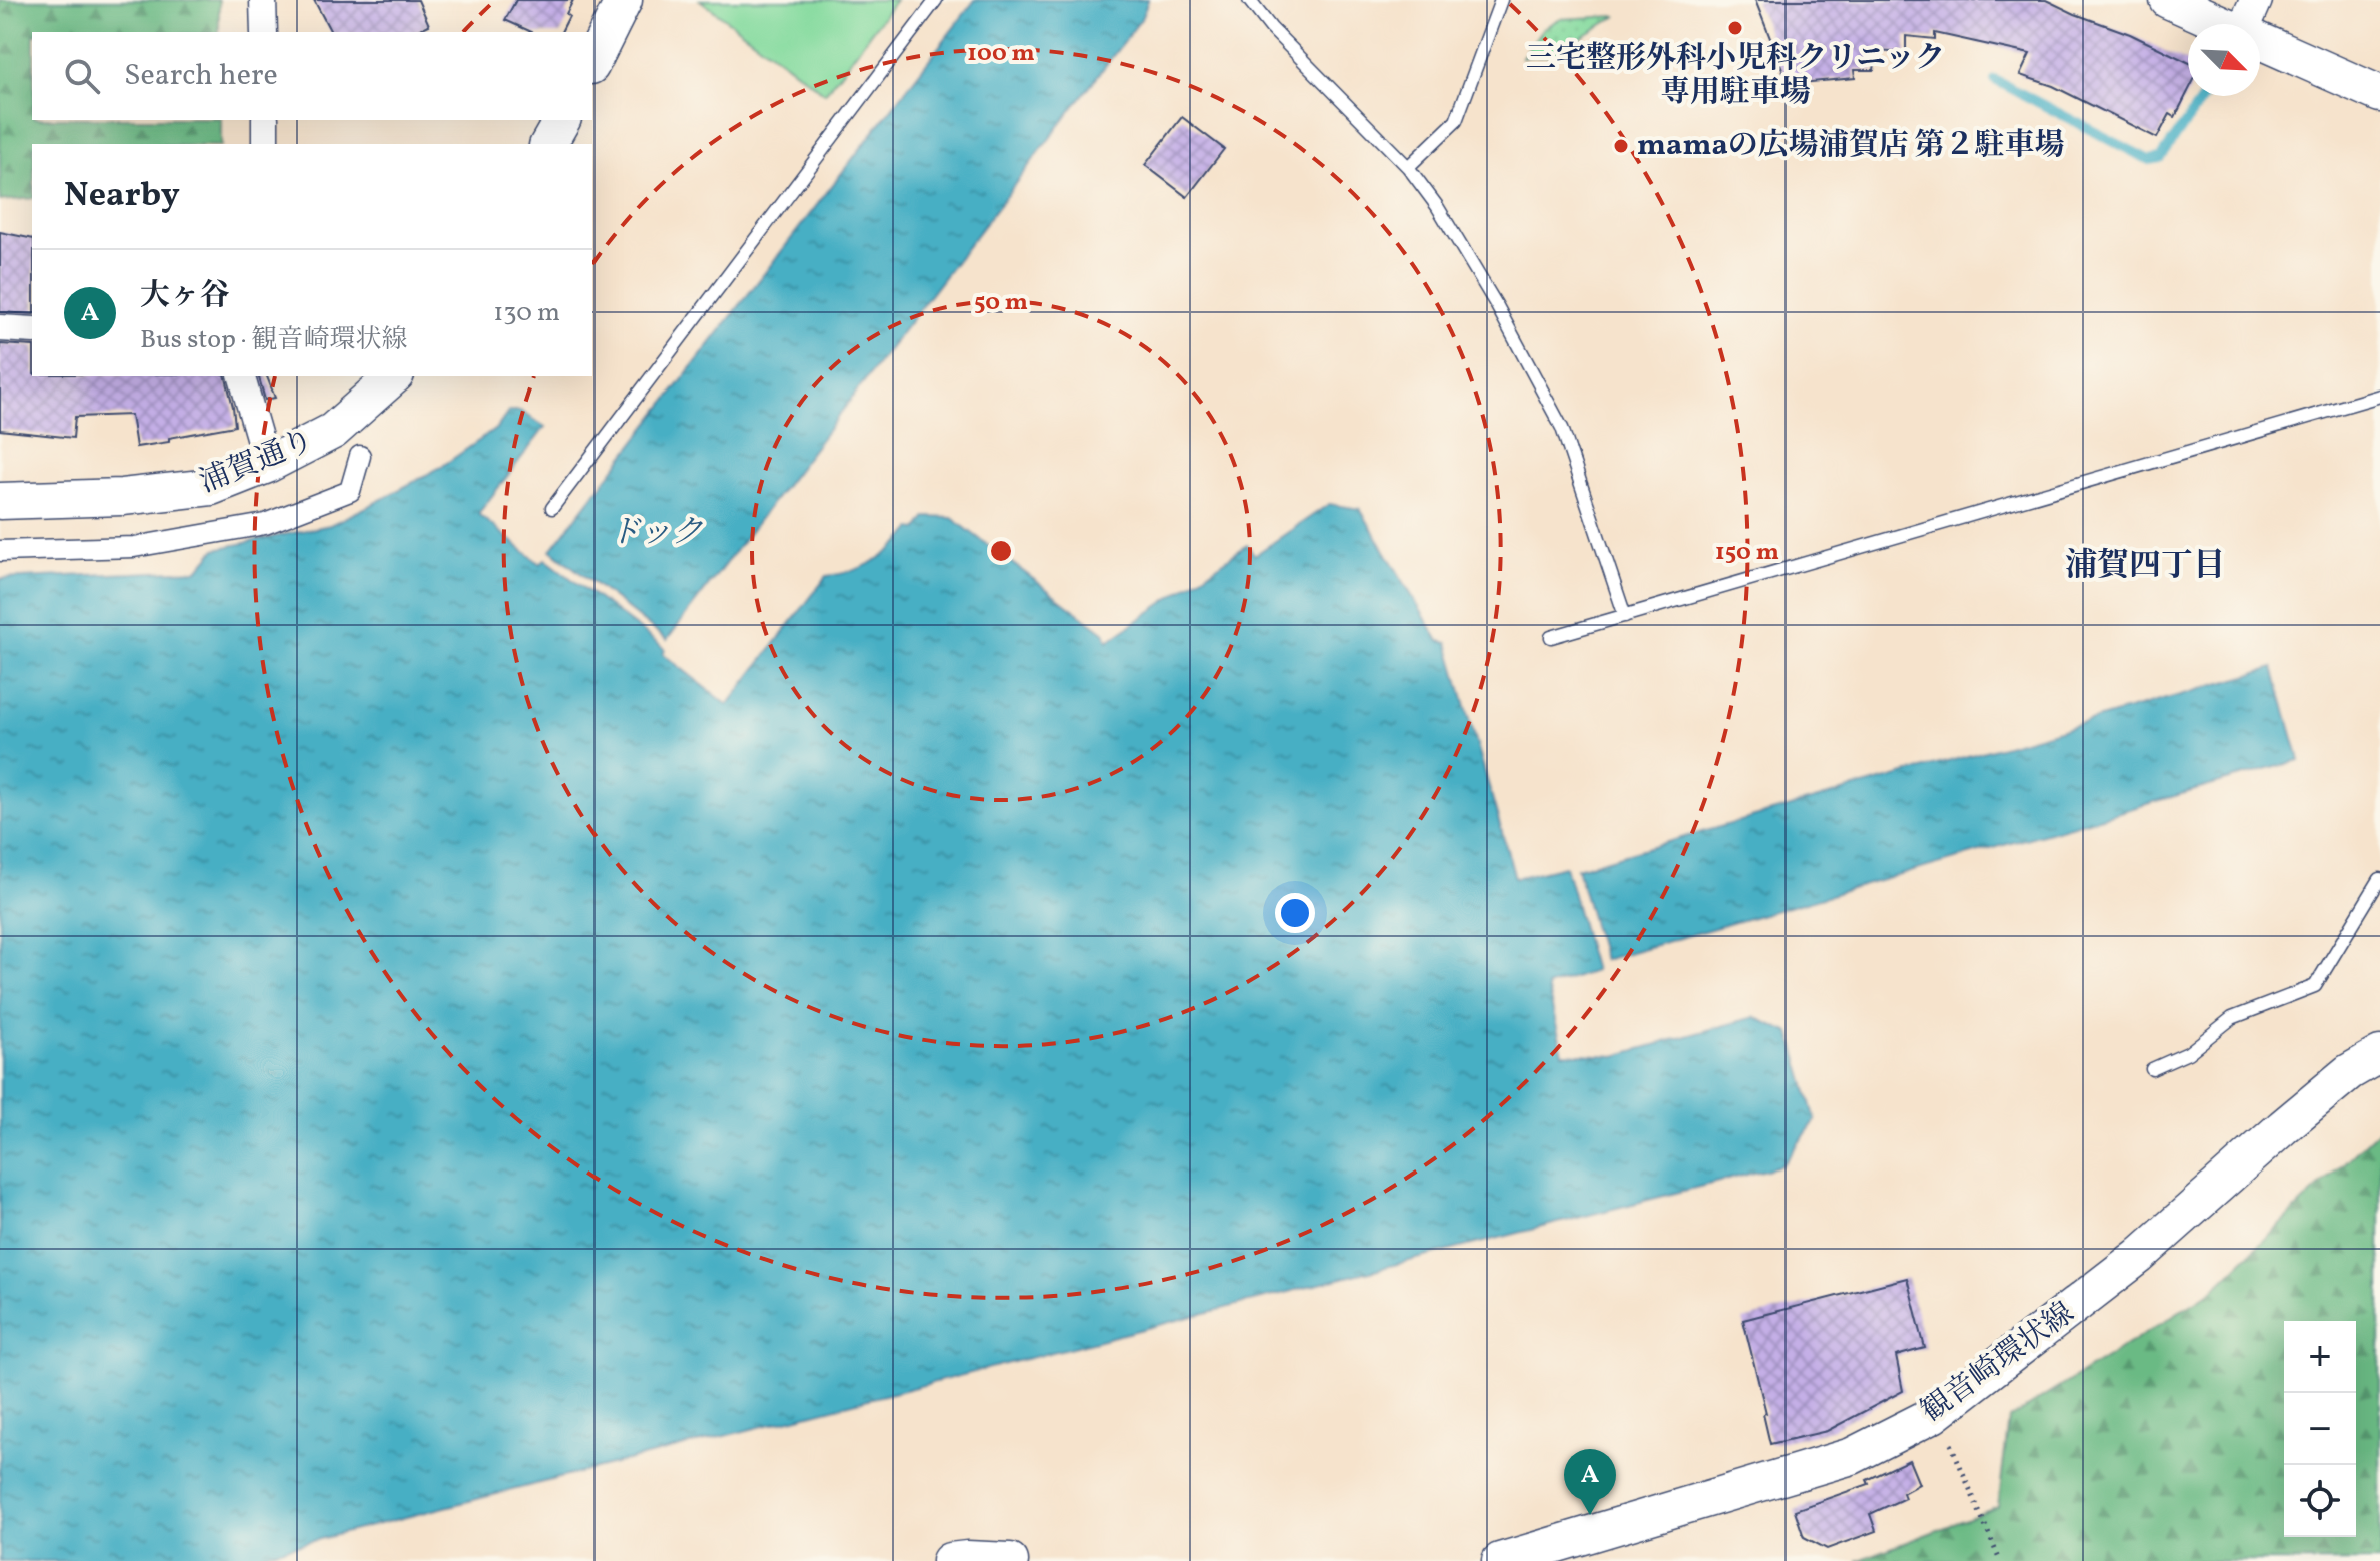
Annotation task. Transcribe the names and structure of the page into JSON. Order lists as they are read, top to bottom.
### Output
{
  "streets": {
    "main road": ["浦賀通り", "観音崎環状線"]
  },
  "districts": ["浦賀四丁目"],
  "water": ["ドック"],
  "places": ["三宅整形外科小児科クリニック 専用駐車場", "mamaの広場浦賀店 第２駐車場"],
  "north": "bottom right",
  "page": {
    "search": "Search here",
    "heading": "Nearby",
    "list": [
      {
        "mark": "A",
        "name": "大ヶ谷",
        "note": "Bus stop · 観音崎環状線",
        "value": "130 m"
      }
    ],
    "map_buttons": ["+", "−"],
    "pins": "A"
  },
  "rings": ["100 m", "50 m", "150 m"]
}
